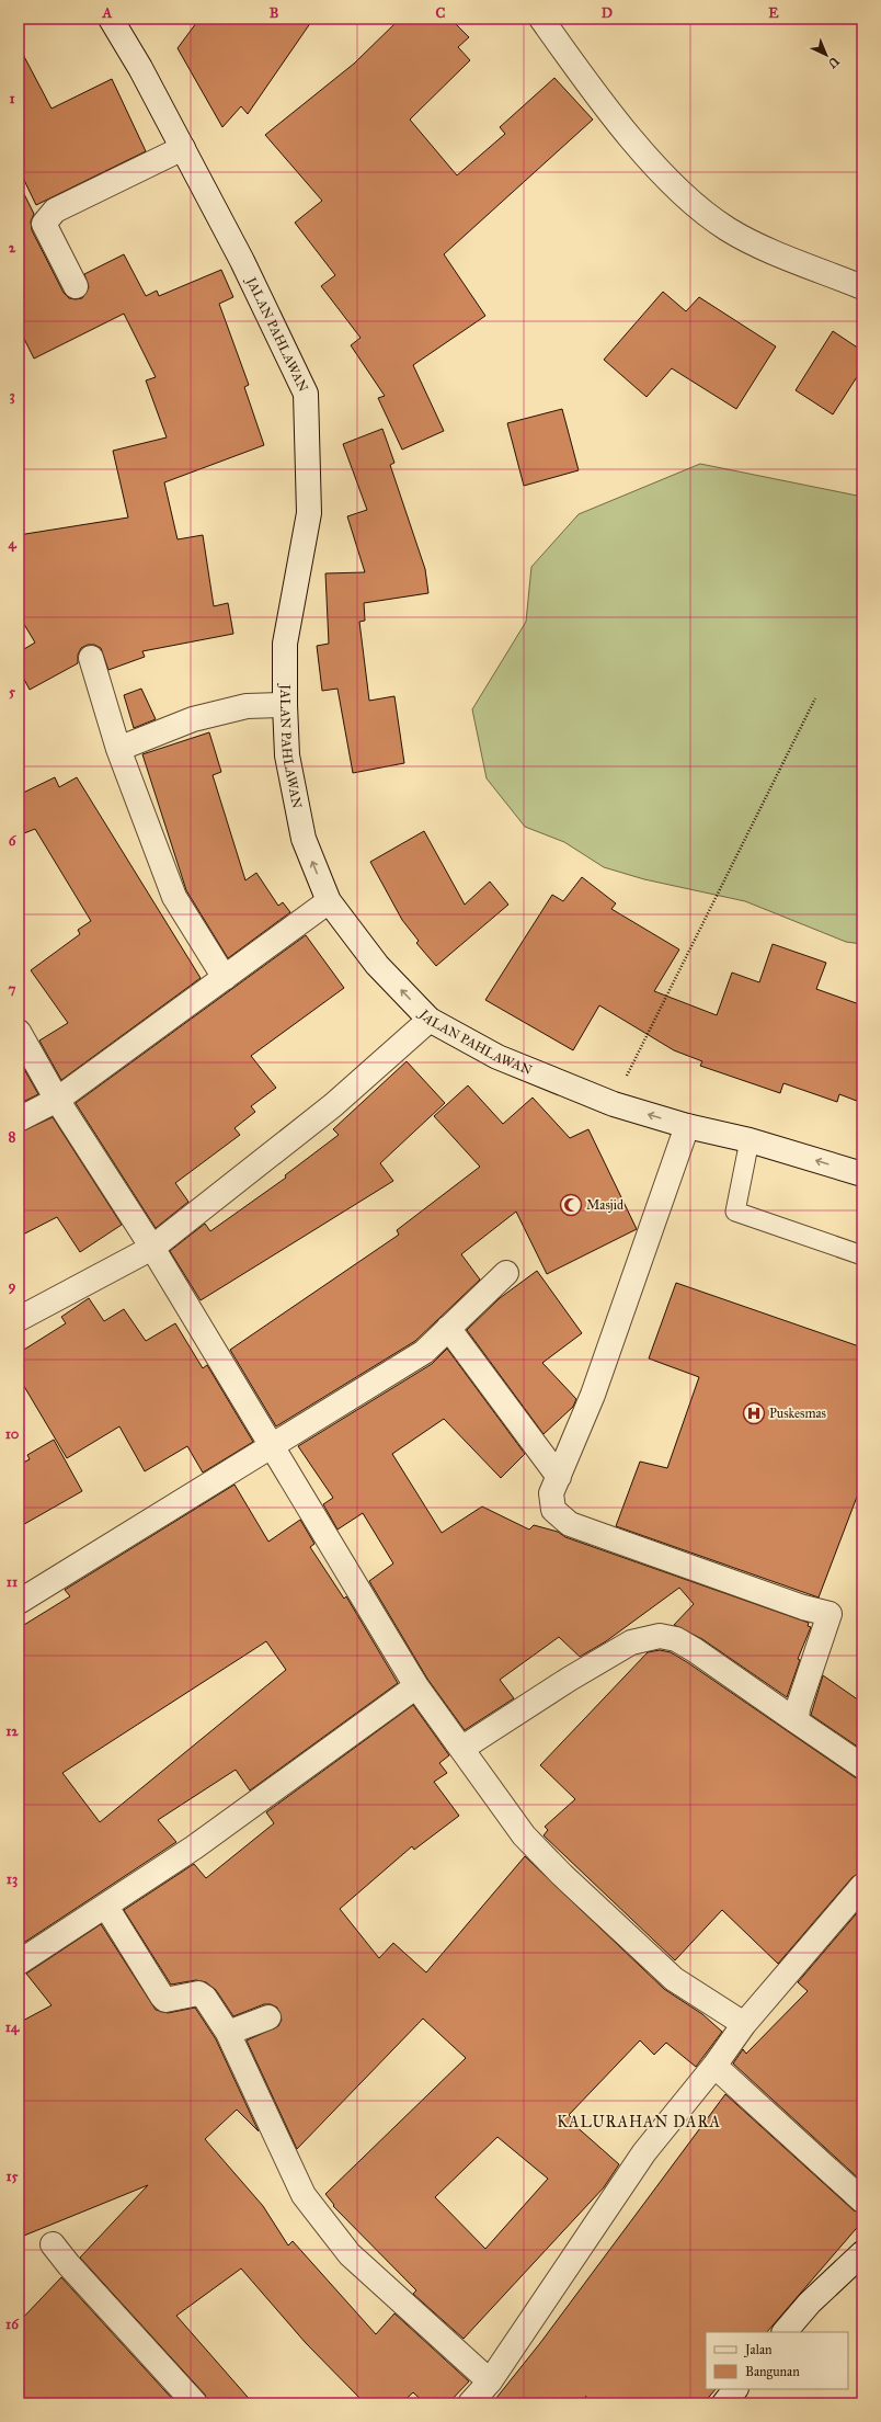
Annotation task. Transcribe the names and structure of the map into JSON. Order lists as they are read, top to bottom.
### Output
{
  "streets": {
    "street": ["JALAN PAHLAWAN"]
  },
  "districts": ["KALURAHAN DARA"],
  "places": {
    "mosque": ["Masjid"],
    "hospital": ["Puskesmas"]
  },
  "legend": ["Jalan", "Bangunan"],
  "north": "bottom right",
  "grid": {
    "columns": [
      "A",
      "B",
      "C",
      "D",
      "E"
    ],
    "rows": [
      "1",
      "2",
      "3",
      "4",
      "5",
      "6",
      "7",
      "8",
      "9",
      "10",
      "11",
      "12",
      "13",
      "14",
      "15",
      "16"
    ]
  }
}
